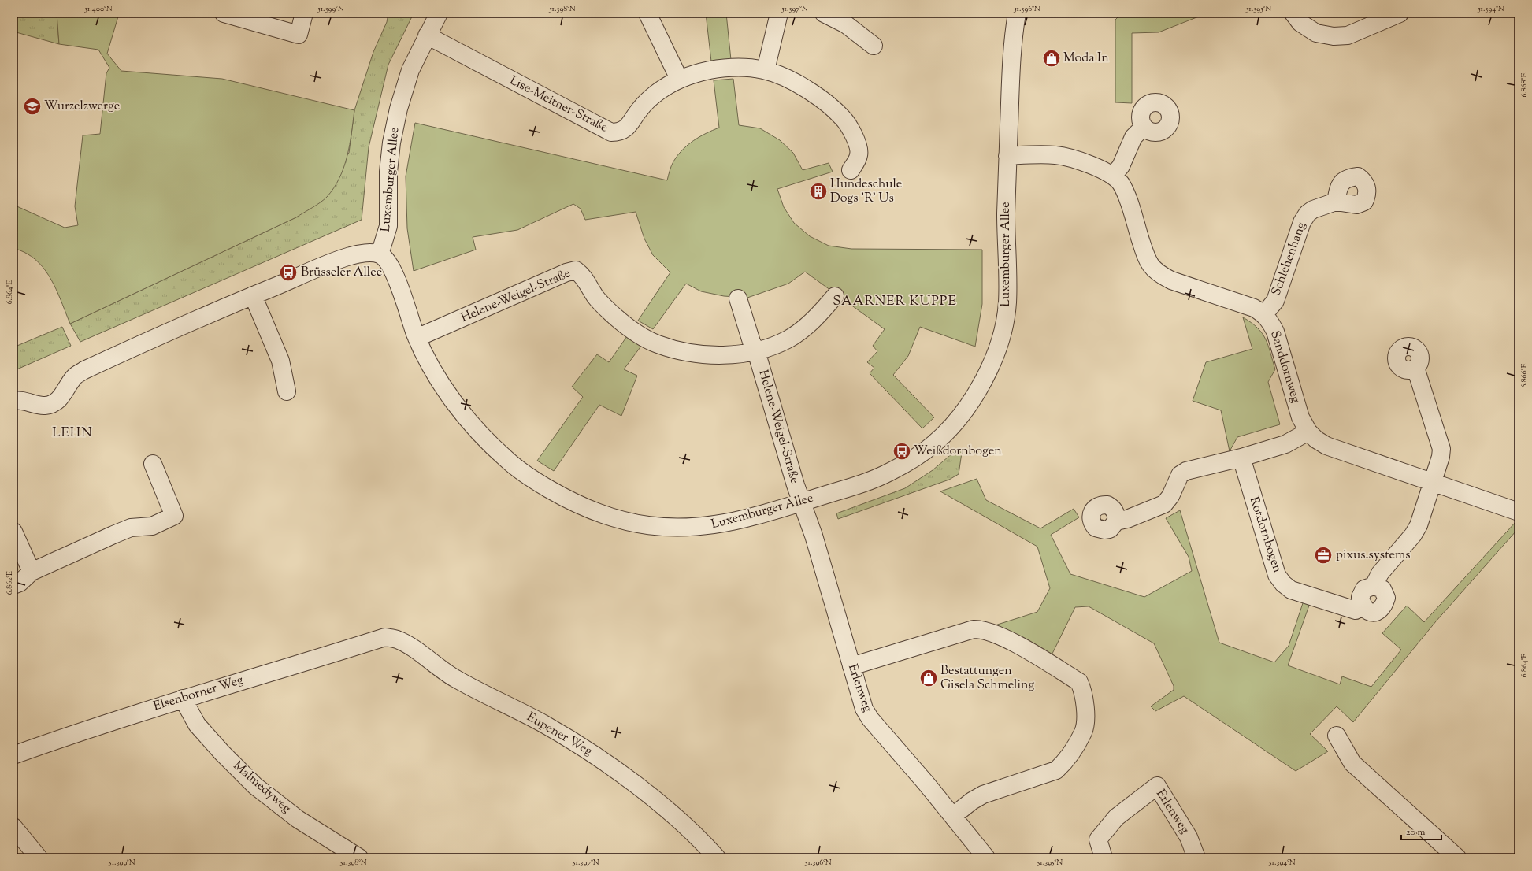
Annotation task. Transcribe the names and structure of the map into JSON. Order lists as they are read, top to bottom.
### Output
{
  "streets": {
    "street": [
      "Lise-Meitner-Straße",
      "Luxemburger Allee",
      "Schlehenhang",
      "Helene-Weigel-Straße",
      "Sanddornweg",
      "Rotdornbogen",
      "Erlenweg",
      "Elsenborner Weg",
      "Eupener Weg",
      "Malmedyweg"
    ]
  },
  "crossings": [
    ["Lise-Meitner-Straße", "Luxemburger Allee"],
    ["Luxemburger Allee", "Helene-Weigel-Straße"],
    ["Luxemburger Allee", "Sanddornweg"],
    ["Luxemburger Allee", "Erlenweg"],
    ["Schlehenhang", "Sanddornweg"],
    ["Helene-Weigel-Straße", "Erlenweg"],
    ["Sanddornweg", "Rotdornbogen"],
    ["Elsenborner Weg", "Eupener Weg"],
    ["Elsenborner Weg", "Malmedyweg"]
  ],
  "districts": ["SAARNER KUPPE", "LEHN"],
  "places": {
    "shop": ["Moda In", "Bestattungen Gisela Schmeling"],
    "school or university": ["Wurzelzwerge"],
    "building": ["Hundeschule Dogs 'R' Us"],
    "bus stop": ["Brüsseler Allee", "Weißdornbogen"],
    "office": ["pixus.systems"]
  },
  "scale_bar": "20 m",
  "coordinates": [
    "51.400°N",
    "51.399°N",
    "51.398°N",
    "51.397°N",
    "51.396°N",
    "51.395°N",
    "51.394°N",
    "6.868°E",
    "6.864°E",
    "6.866°E",
    "6.862°E"
  ]
}
